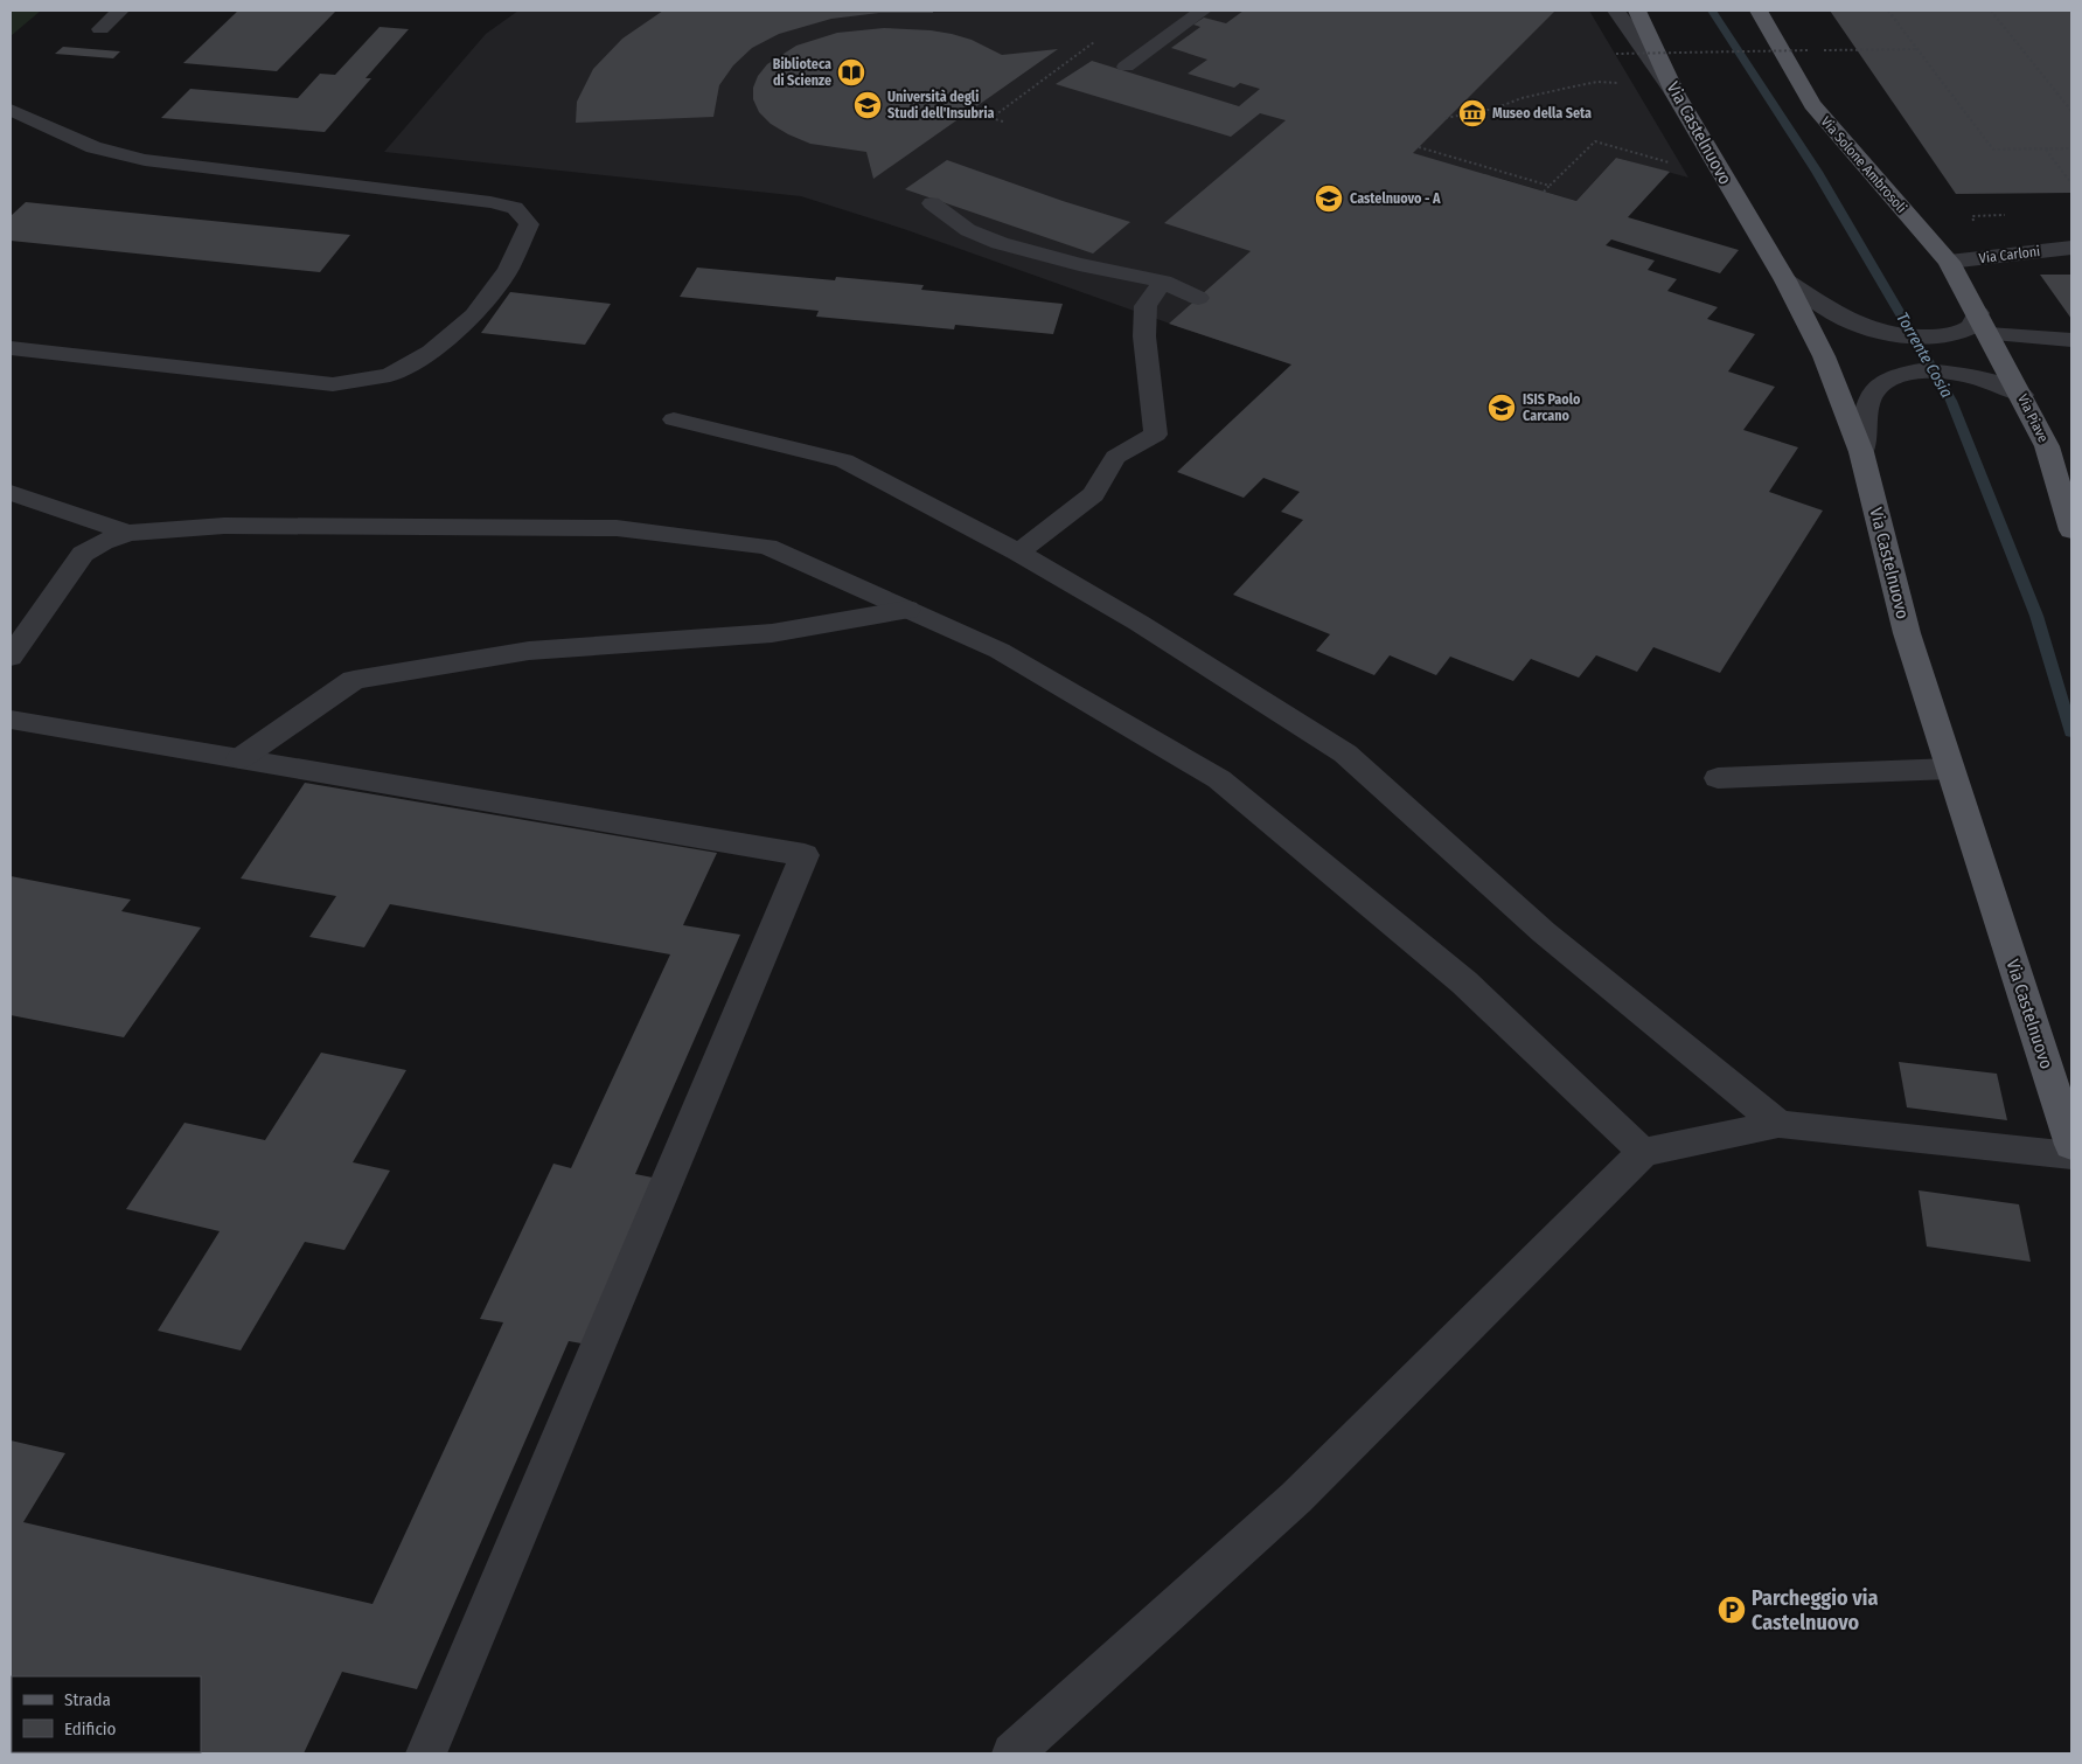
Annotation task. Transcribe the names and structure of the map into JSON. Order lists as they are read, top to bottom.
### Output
{
  "streets": {
    "main road": ["Via Castelnuovo", "Via Solone Ambrosoli", "Via Piave"],
    "street": ["Via Carloni"]
  },
  "crossings": [
    ["Via Solone Ambrosoli", "Via Carloni"],
    ["Via Solone Ambrosoli", "Via Piave"]
  ],
  "water": ["Torrente Cosia"],
  "places": {
    "library": ["Biblioteca di Scienze"],
    "school or university": ["Università degli Studi dell'Insubria", "Castelnuovo - A", "ISIS Paolo Carcano"],
    "museum": ["Museo della Seta"],
    "parking": ["Parcheggio via Castelnuovo"]
  },
  "legend": ["Strada", "Edificio"]
}
